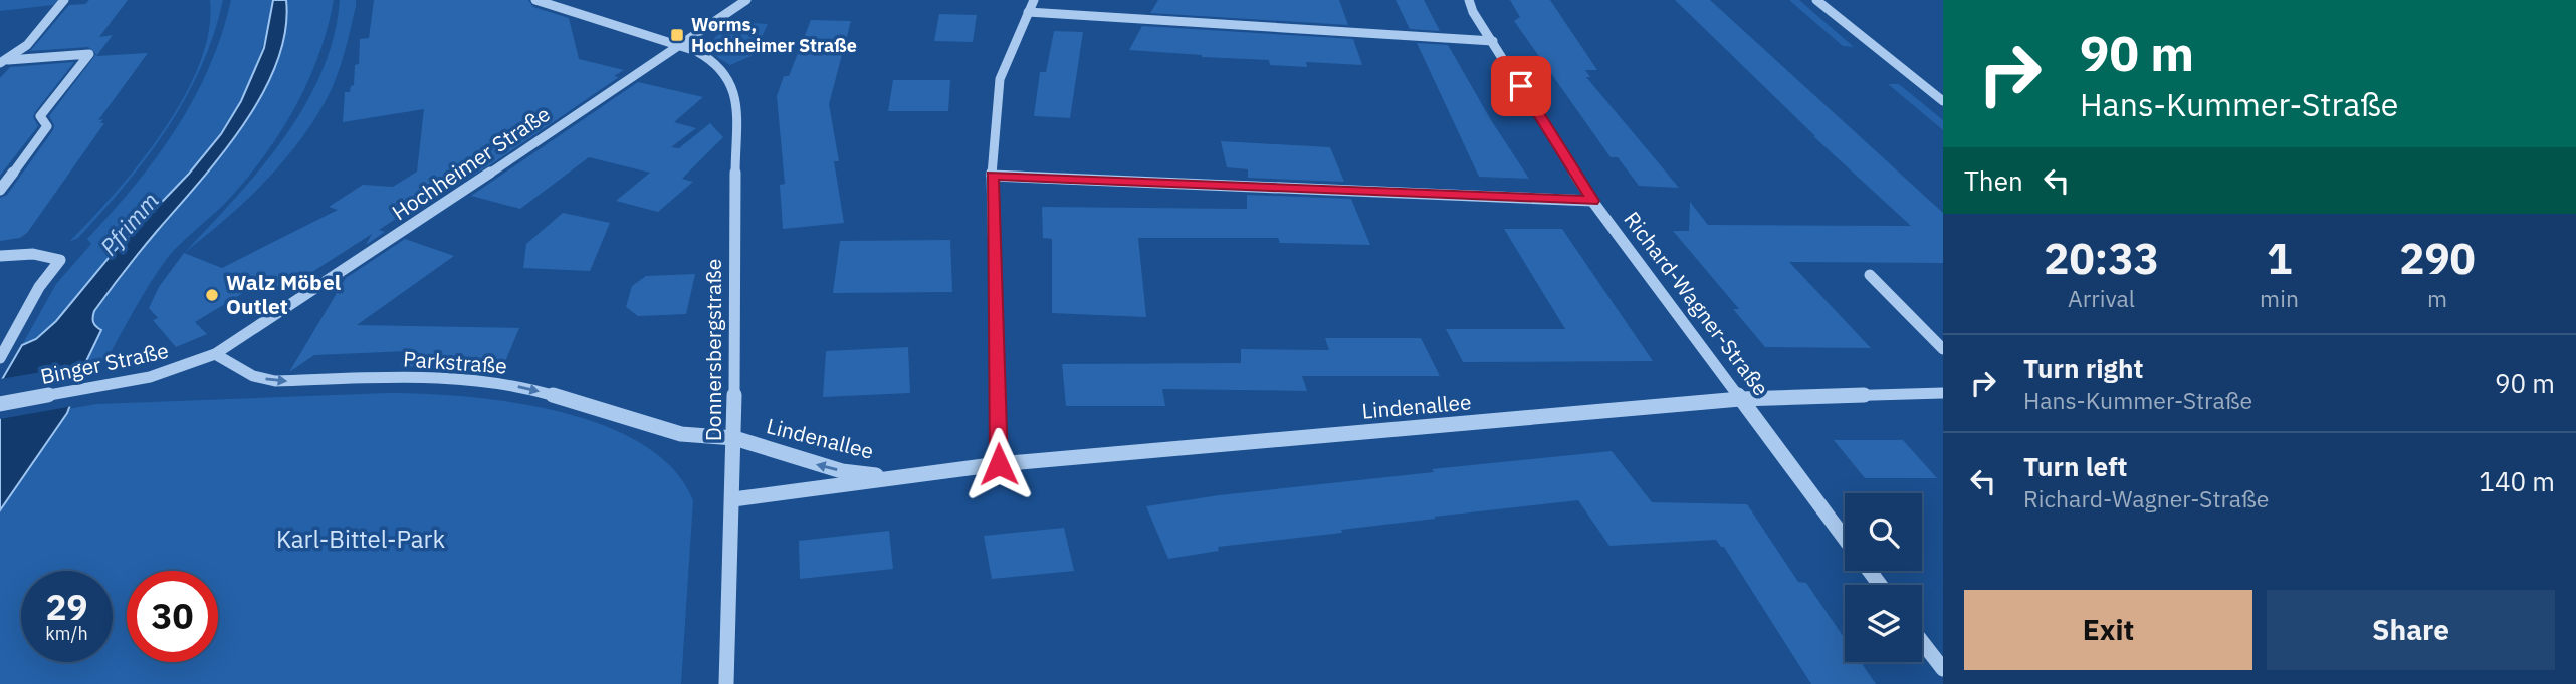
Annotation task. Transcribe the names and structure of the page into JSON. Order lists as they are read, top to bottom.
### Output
{
  "streets": {
    "street": [
      "Hochheimer Straße",
      "Richard-Wagner-Straße",
      "Donnersbergstraße",
      "Parkstraße",
      "Binger Straße",
      "Lindenallee"
    ]
  },
  "crossings": [
    ["Hochheimer Straße", "Donnersbergstraße"],
    ["Hochheimer Straße", "Parkstraße"],
    ["Hochheimer Straße", "Binger Straße"],
    ["Richard-Wagner-Straße", "Lindenallee"],
    ["Donnersbergstraße", "Parkstraße"],
    ["Donnersbergstraße", "Lindenallee"],
    ["Parkstraße", "Binger Straße"],
    ["Parkstraße", "Lindenallee"]
  ],
  "one_way": ["Parkstraße"],
  "water": ["Pfrimm"],
  "parks": ["Karl-Bittel-Park"],
  "places": {
    "transit": ["Worms, Hochheimer Straße"],
    "other": ["Walz Möbel Outlet"]
  },
  "page": {
    "turn": ["90 m", "Hans-Kummer-Straße"],
    "then": "Then",
    "eta": [
      "20:33",
      "Arrival",
      "1",
      "min",
      "290",
      "m"
    ],
    "list": [
      {
        "name": "Turn right",
        "note": "Hans-Kummer-Straße",
        "value": "90 m"
      },
      {
        "name": "Turn left",
        "note": "Richard-Wagner-Straße",
        "value": "140 m"
      }
    ],
    "speed": "29 km/h",
    "limit": "30",
    "buttons": ["Exit", "Share"]
  }
}
